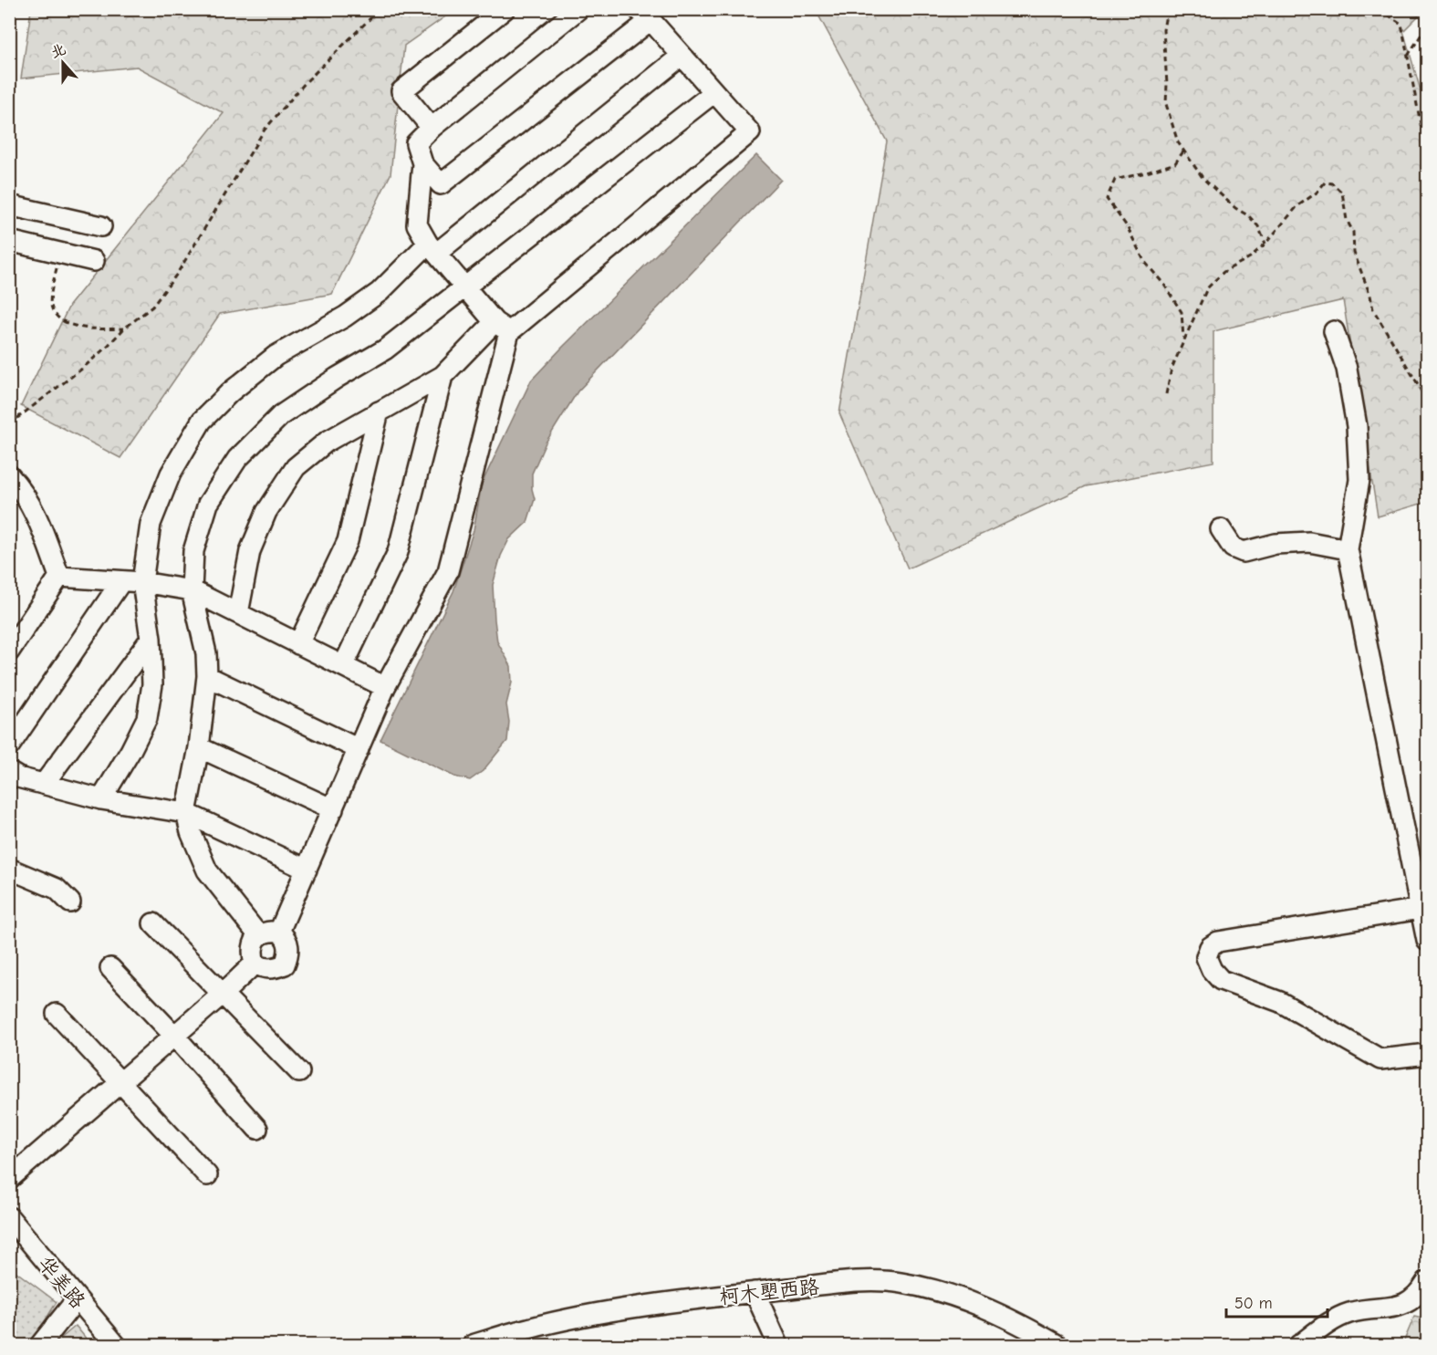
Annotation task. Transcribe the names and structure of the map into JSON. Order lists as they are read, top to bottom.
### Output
{
  "streets": {
    "street": ["华美路", "柯木塱西路"]
  },
  "scale_bar": "50 m",
  "north": "top"
}
